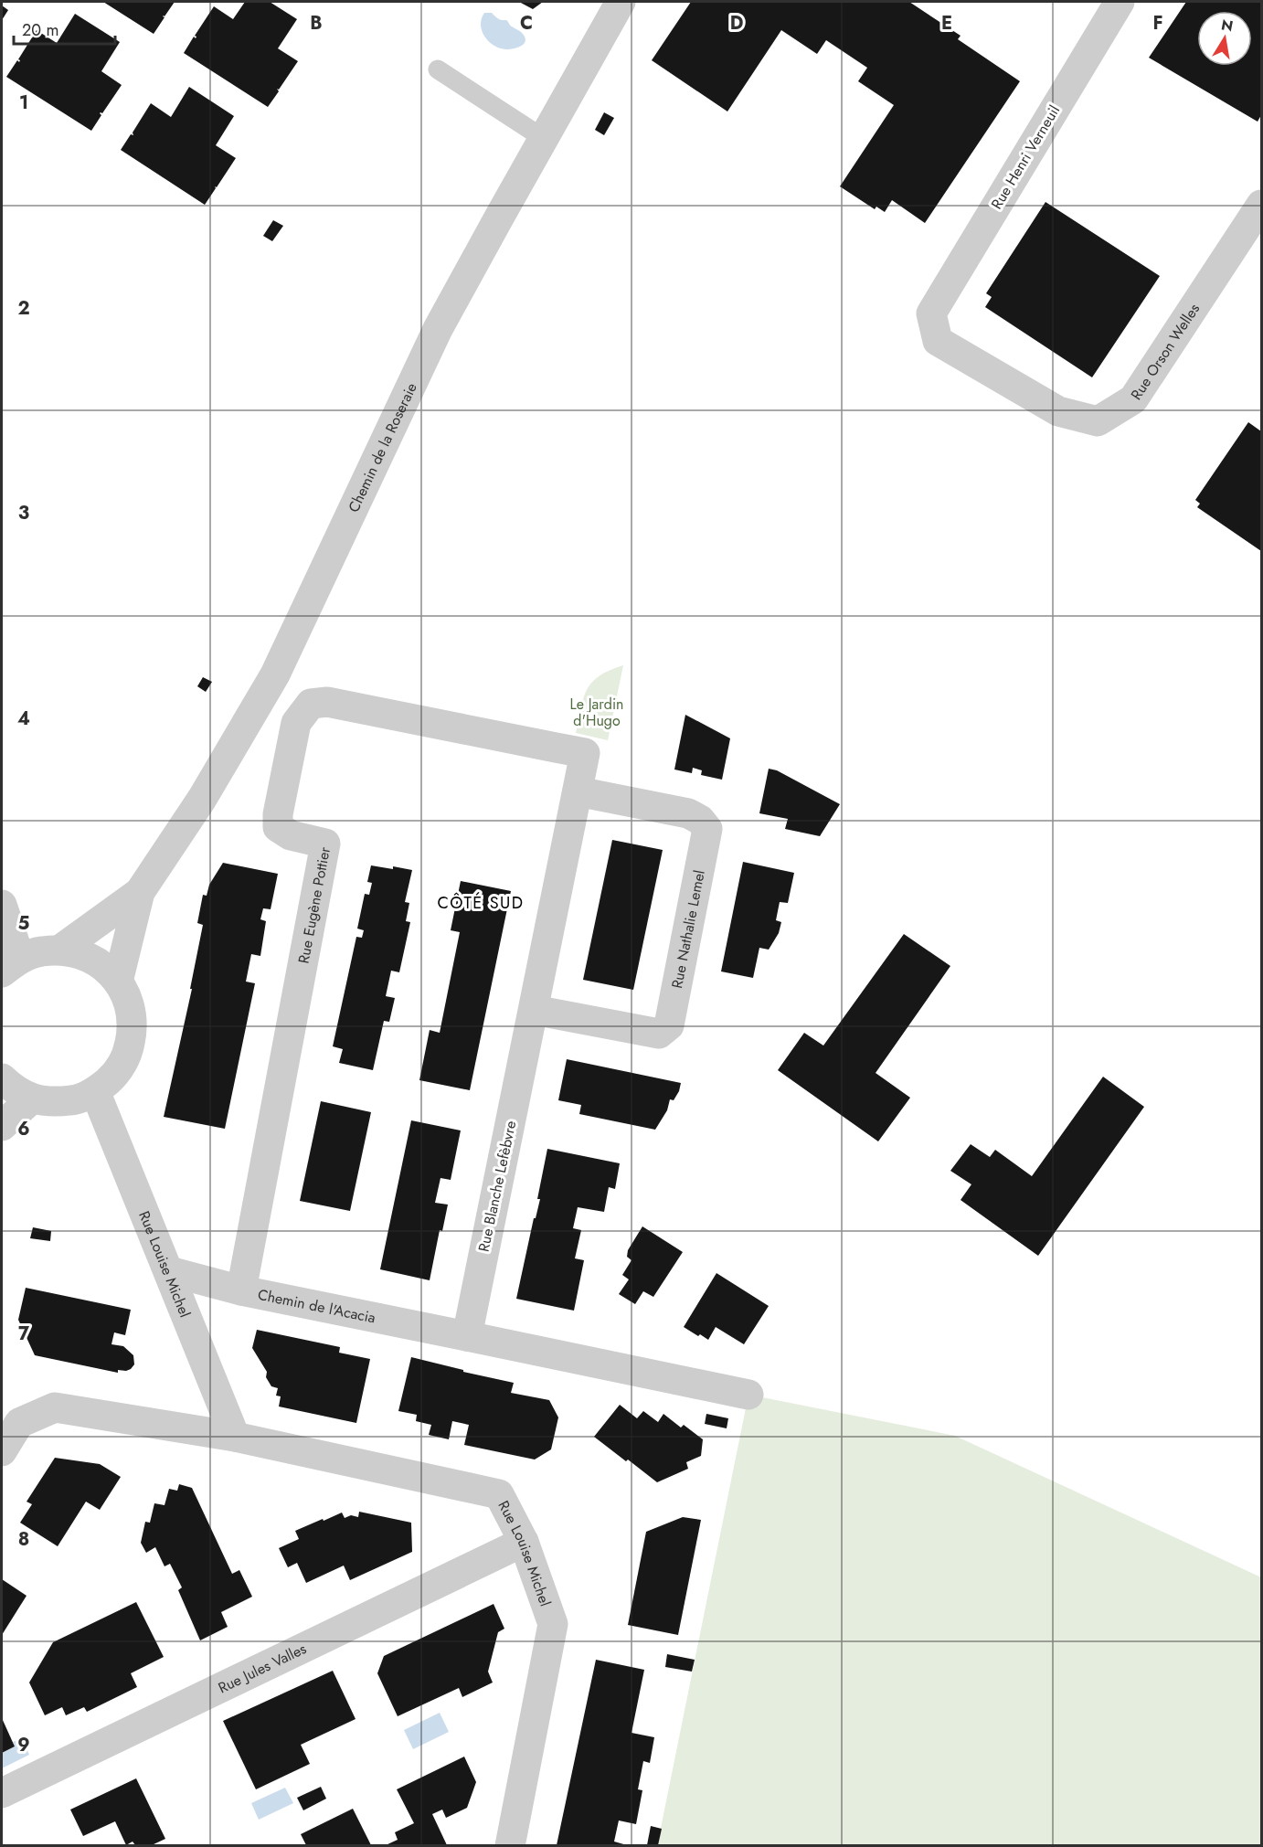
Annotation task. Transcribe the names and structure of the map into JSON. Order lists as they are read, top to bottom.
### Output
{
  "streets": {
    "street": [
      "Rue Henri Verneuil",
      "Rue Orson Welles",
      "Chemin de la Roseraie",
      "Rue Eugène Pottier",
      "Rue Nathalie Lemel",
      "Rue Blanche Lefèbvre",
      "Rue Louise Michel",
      "Chemin de l'Acacia",
      "Rue Jules Valles"
    ]
  },
  "crossings": [
    ["Rue Henri Verneuil", "Rue Orson Welles"],
    ["Rue Eugène Pottier", "Rue Blanche Lefèbvre"],
    ["Rue Eugène Pottier", "Chemin de l'Acacia"],
    ["Rue Nathalie Lemel", "Rue Blanche Lefèbvre"],
    ["Rue Blanche Lefèbvre", "Chemin de l'Acacia"],
    ["Rue Louise Michel", "Chemin de l'Acacia"],
    ["Rue Louise Michel", "Rue Jules Valles"]
  ],
  "districts": ["CÔTÉ SUD"],
  "parks": ["Le Jardin d'Hugo"],
  "scale_bar": "20 m",
  "north": "top",
  "grid": {
    "columns": [
      "B",
      "C",
      "D",
      "E",
      "F"
    ],
    "rows": [
      "1",
      "2",
      "3",
      "4",
      "5",
      "6",
      "7",
      "8",
      "9"
    ]
  }
}
